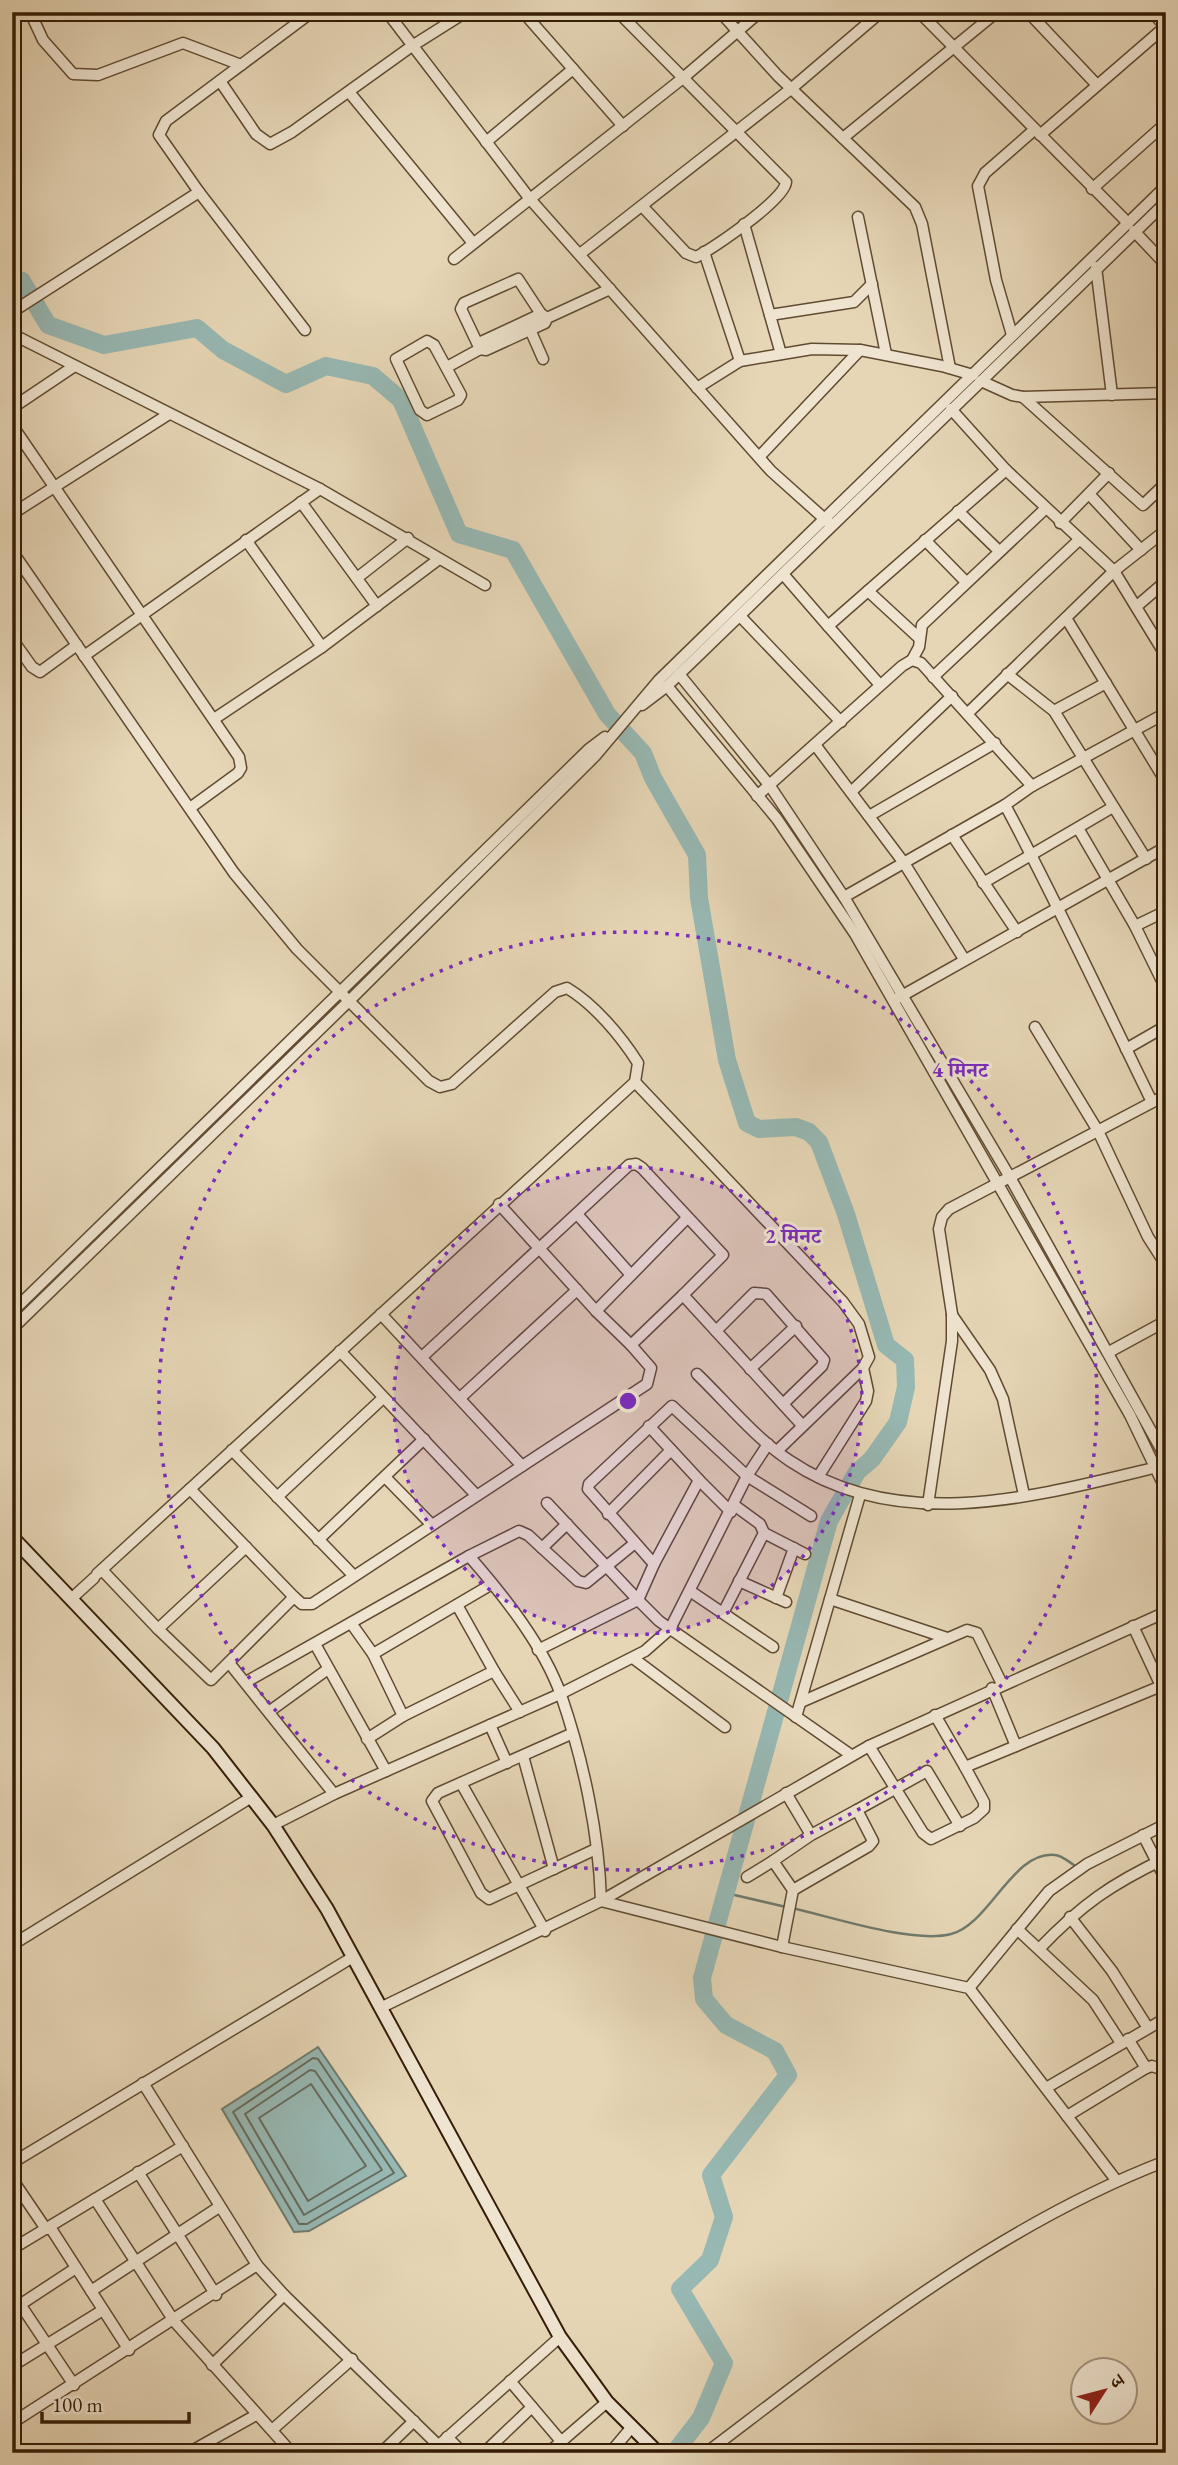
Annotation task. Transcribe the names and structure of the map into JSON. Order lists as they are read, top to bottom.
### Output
{
  "scale_bar": "100 m",
  "north": "top right",
  "rings": ["4 मिनट", "2 मिनट"]
}
